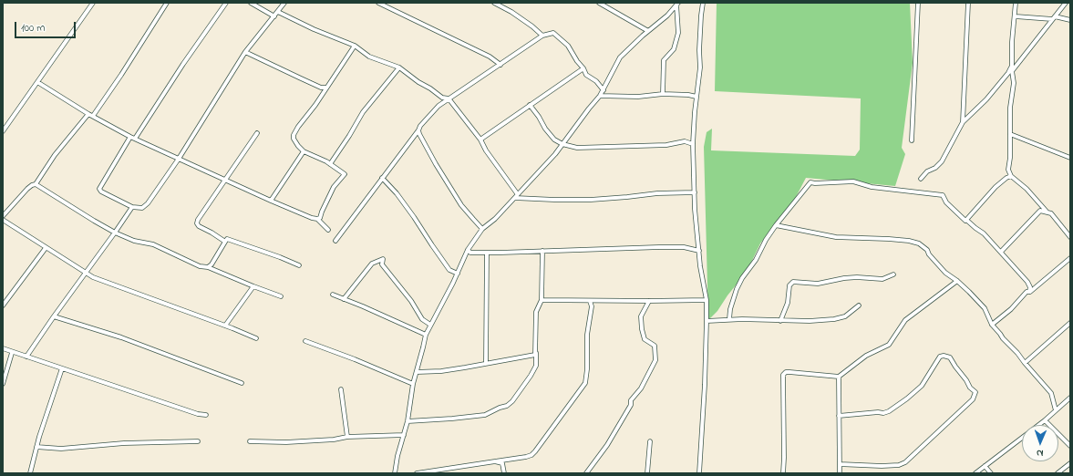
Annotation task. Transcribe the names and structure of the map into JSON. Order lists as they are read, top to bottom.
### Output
{
  "scale_bar": "100 m",
  "north": "bottom"
}
